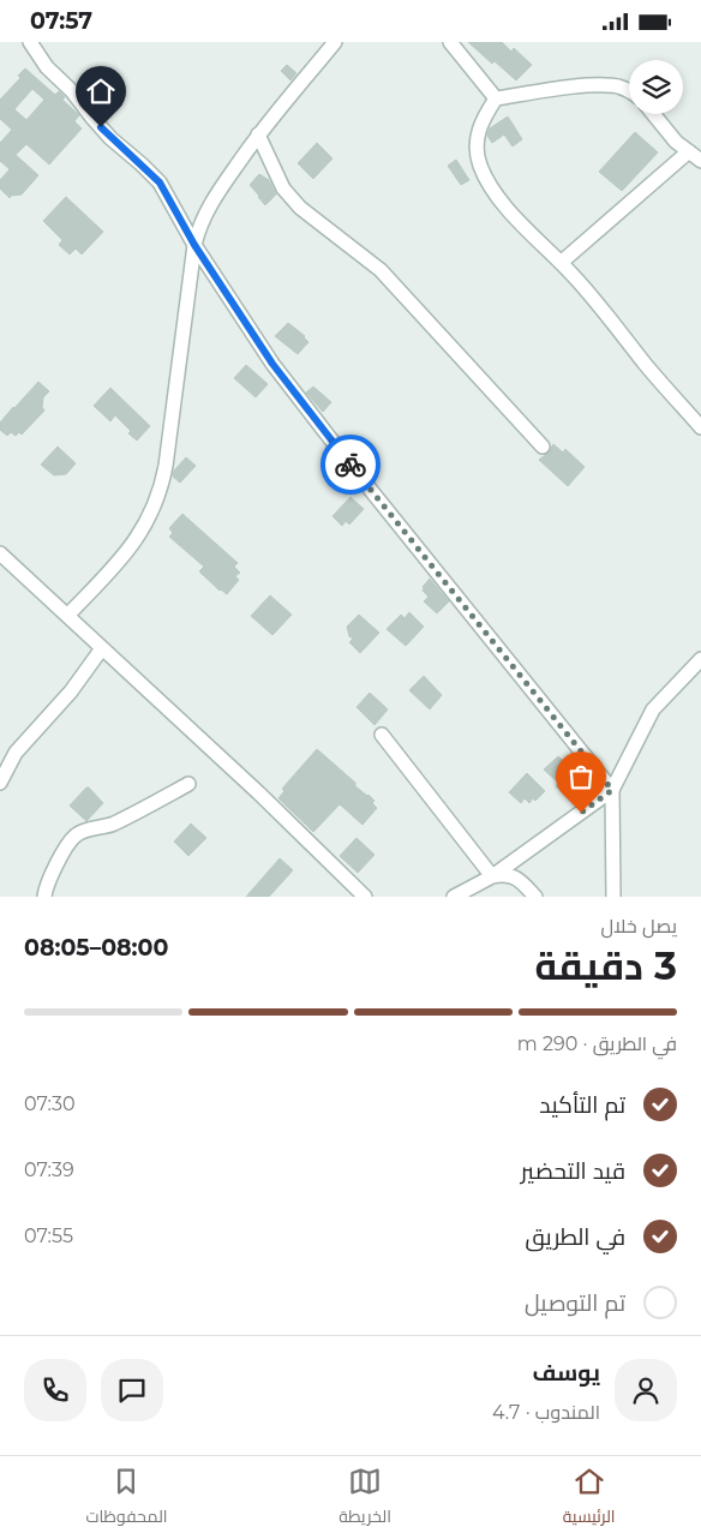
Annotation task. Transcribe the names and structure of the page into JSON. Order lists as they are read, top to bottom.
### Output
{
  "page": {
    "status": "07:57",
    "heading": ["3 دقيقة", "يصل خلال", "08:00–08:05"],
    "panel": ["يوسف", "المندوب · 4.7"],
    "bar": "في الطريق · 290 m",
    "list": [
      ["تم التأكيد", "07:30"],
      ["قيد التحضير", "07:39"],
      ["في الطريق", "07:55"],
      "تم التوصيل"
    ],
    "tabs": ["الرئيسية", "الخريطة", "المحفوظات"]
  }
}
